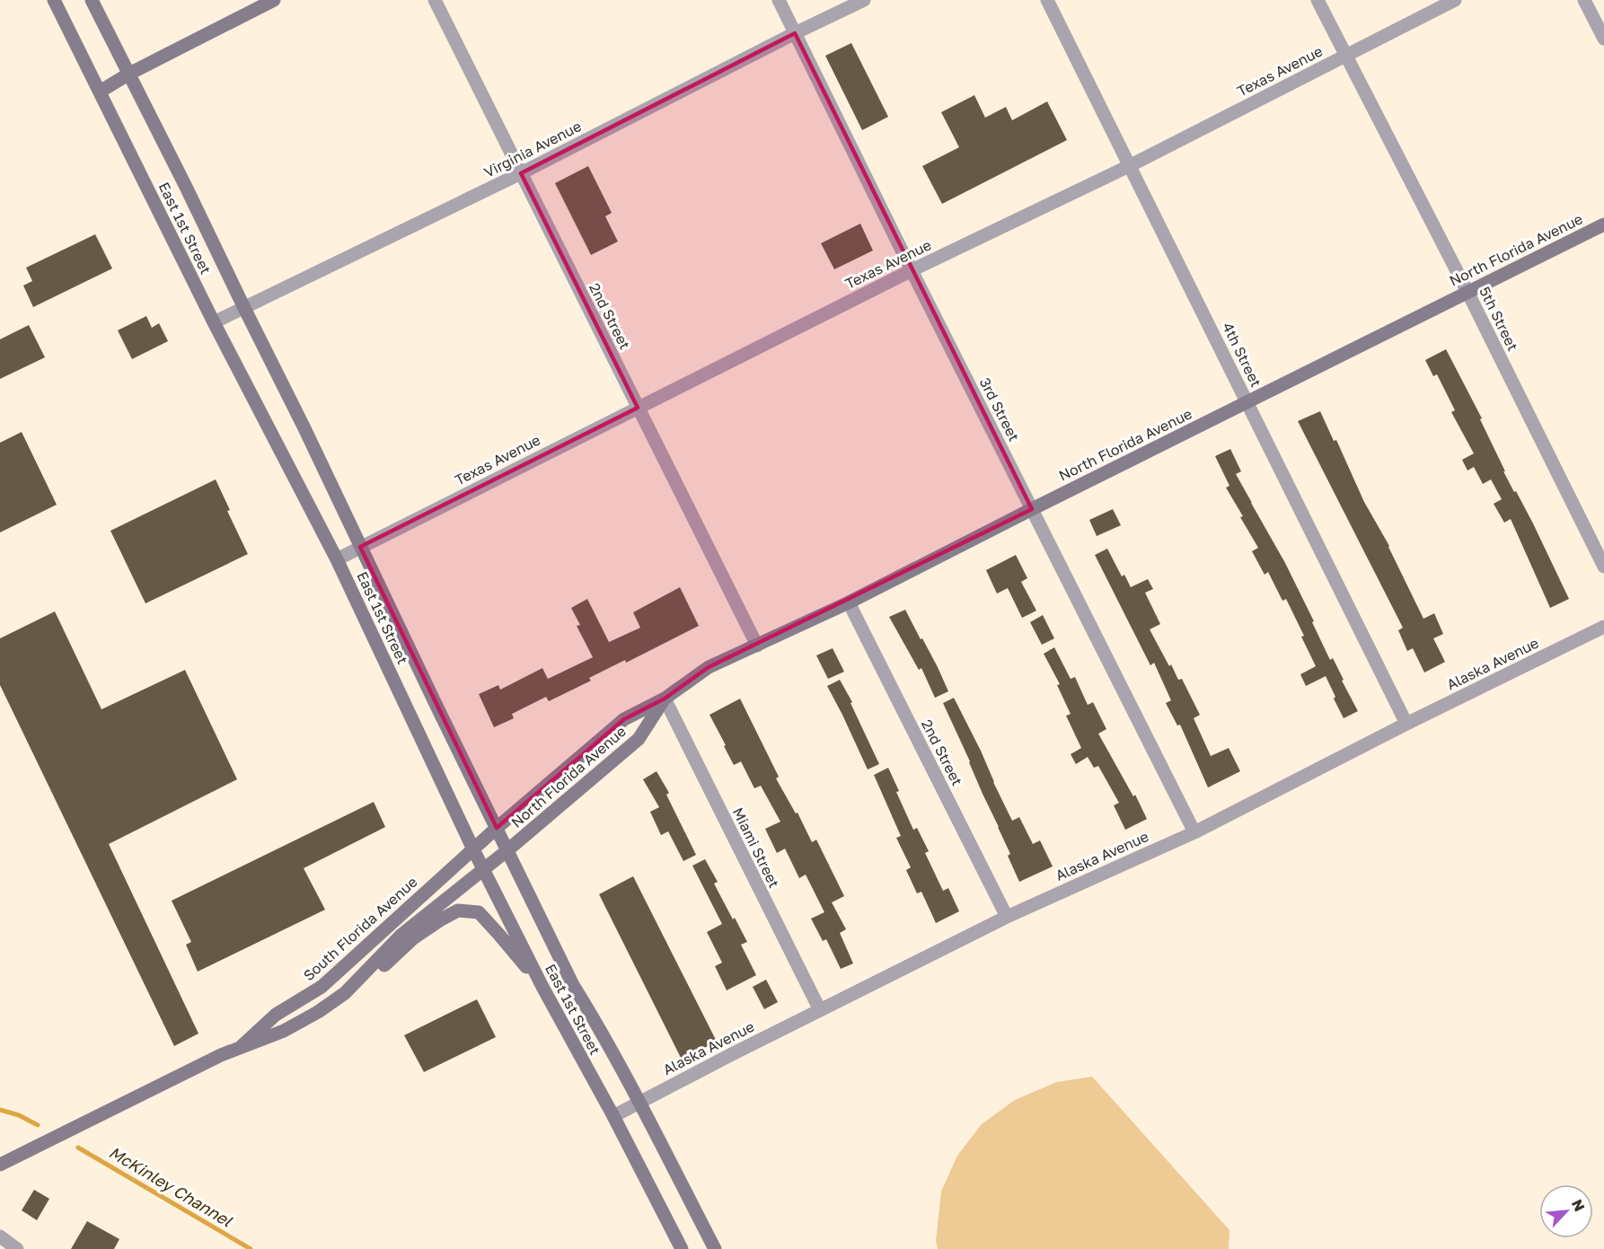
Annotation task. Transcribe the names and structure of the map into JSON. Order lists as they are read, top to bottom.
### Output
{
  "streets": {
    "main road": ["East 1st Street", "North Florida Avenue", "South Florida Avenue"],
    "street": [
      "Texas Avenue",
      "Virginia Avenue",
      "2nd Street",
      "5th Street",
      "4th Street",
      "3rd Street",
      "Alaska Avenue",
      "Miami Street"
    ]
  },
  "crossings": [
    ["Texas Avenue", "East 1st Street"],
    ["Texas Avenue", "2nd Street"],
    ["Texas Avenue", "5th Street"],
    ["Texas Avenue", "4th Street"],
    ["Texas Avenue", "3rd Street"],
    ["Virginia Avenue", "East 1st Street"],
    ["Virginia Avenue", "2nd Street"],
    ["Virginia Avenue", "3rd Street"],
    ["East 1st Street", "North Florida Avenue"],
    ["East 1st Street", "Alaska Avenue"],
    ["East 1st Street", "South Florida Avenue"],
    ["North Florida Avenue", "2nd Street"],
    ["North Florida Avenue", "5th Street"],
    ["North Florida Avenue", "4th Street"],
    ["North Florida Avenue", "3rd Street"],
    ["North Florida Avenue", "Miami Street"],
    ["North Florida Avenue", "South Florida Avenue"],
    ["2nd Street", "Alaska Avenue"],
    ["4th Street", "Alaska Avenue"],
    ["3rd Street", "Alaska Avenue"],
    ["Alaska Avenue", "Miami Street"]
  ],
  "water": ["McKinley Channel"],
  "north": "top right"
}
